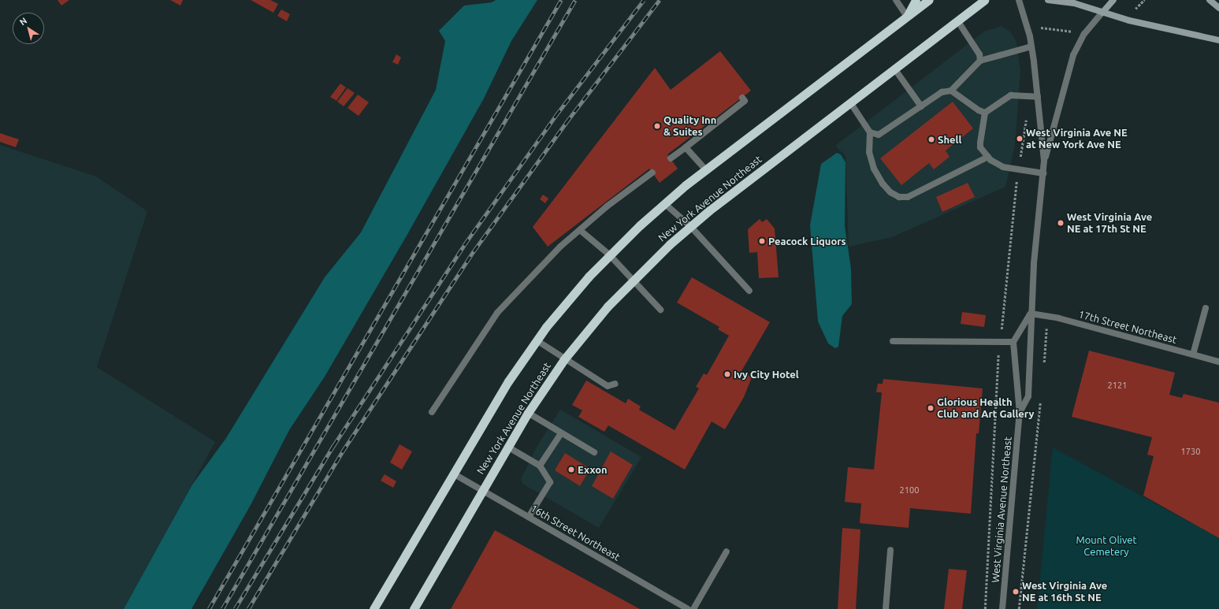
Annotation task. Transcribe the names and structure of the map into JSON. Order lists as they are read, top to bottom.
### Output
{
  "streets": {
    "highway": ["New York Avenue Northeast"],
    "street": ["17th Street Northeast", "West Virginia Avenue Northeast", "16th Street Northeast"]
  },
  "crossings": [
    ["New York Avenue Northeast", "16th Street Northeast"],
    ["17th Street Northeast", "West Virginia Avenue Northeast"]
  ],
  "parks": ["Mount Olivet Cemetery"],
  "places": [
    "Quality Inn & Suites",
    "West Virginia Ave NE at New York Ave NE",
    "Shell",
    "West Virginia Ave NE at 17th St NE",
    "Peacock Liquors",
    "Ivy City Hotel",
    "Glorious Health Club and Art Gallery",
    "Exxon",
    "West Virginia Ave NE at 16th St NE"
  ],
  "house_numbers": ["2121", "1730", "2100"],
  "north": "top left"
}
